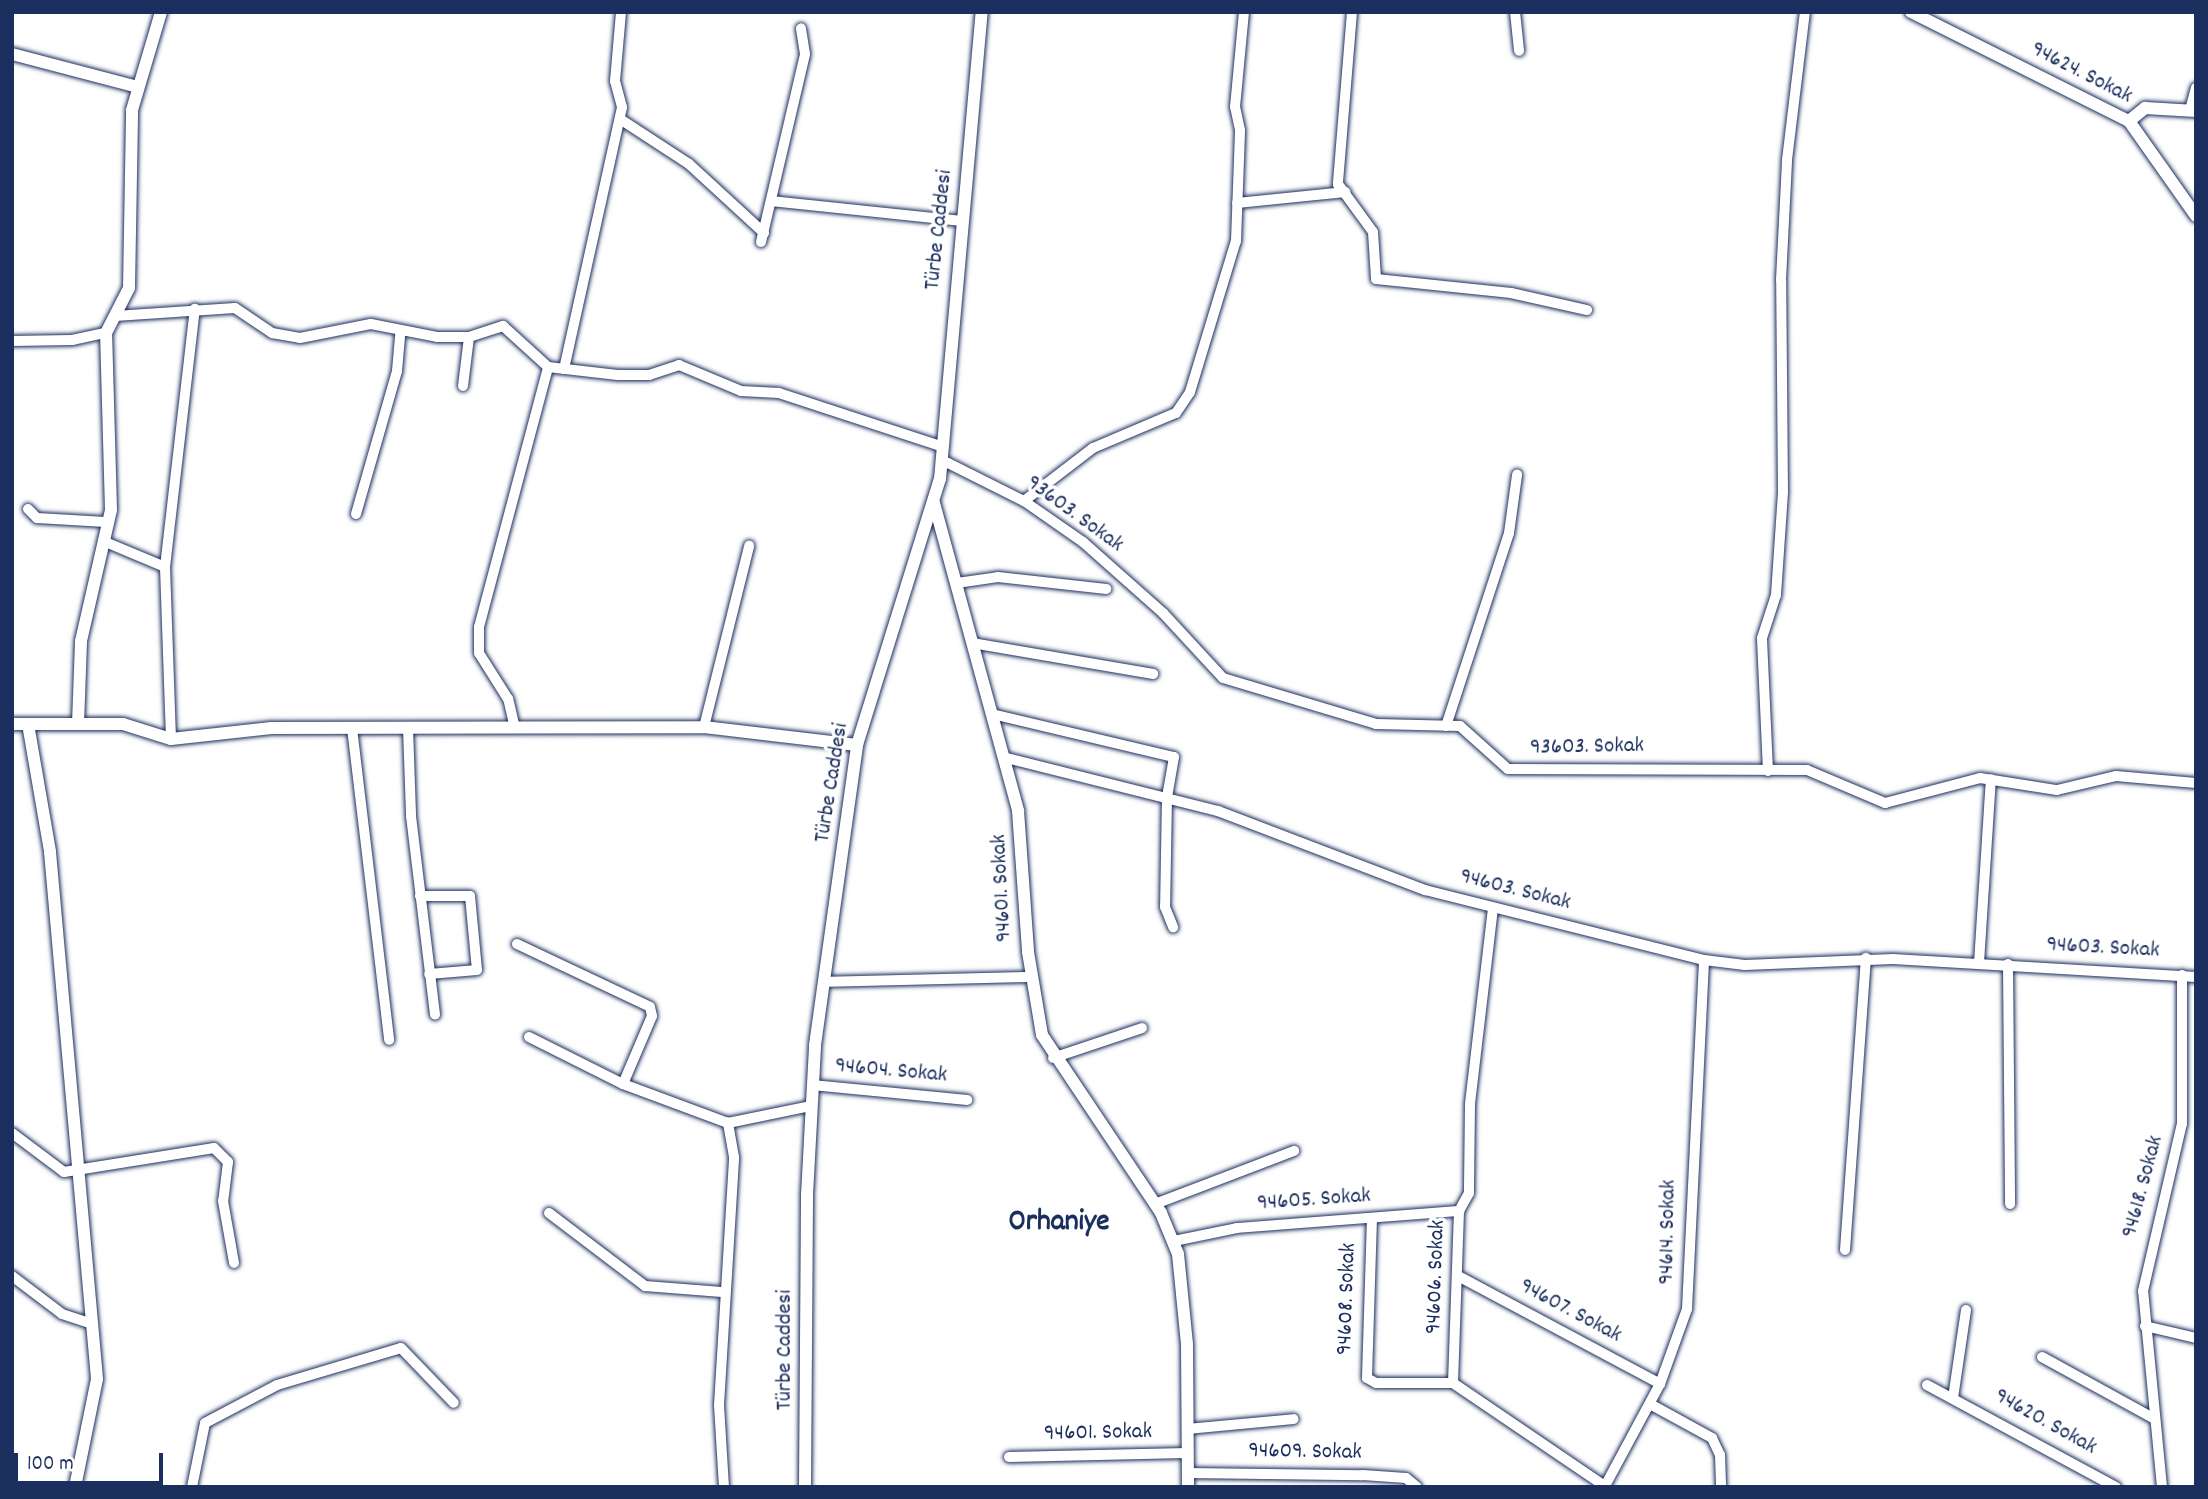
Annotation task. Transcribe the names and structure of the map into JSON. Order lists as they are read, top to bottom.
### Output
{
  "streets": {
    "street": [
      "94624. Sokak",
      "Türbe Caddesi",
      "93603. Sokak",
      "94601. Sokak",
      "94603. Sokak",
      "94604. Sokak",
      "94618. Sokak",
      "94605. Sokak",
      "94614. Sokak",
      "94606. Sokak",
      "94608. Sokak",
      "94607. Sokak",
      "94620. Sokak",
      "94609. Sokak"
    ]
  },
  "crossings": [
    ["Türbe Caddesi", "93603. Sokak"],
    ["Türbe Caddesi", "94601. Sokak"],
    ["Türbe Caddesi", "94604. Sokak"],
    ["94601. Sokak", "94603. Sokak"],
    ["94601. Sokak", "94605. Sokak"],
    ["94601. Sokak", "94609. Sokak"],
    ["94603. Sokak", "94618. Sokak"],
    ["94603. Sokak", "94614. Sokak"],
    ["94603. Sokak", "94606. Sokak"],
    ["94605. Sokak", "94606. Sokak"],
    ["94605. Sokak", "94608. Sokak"],
    ["94614. Sokak", "94607. Sokak"],
    ["94606. Sokak", "94608. Sokak"],
    ["94606. Sokak", "94607. Sokak"]
  ],
  "districts": ["Orhaniye"],
  "scale_bar": "100 m"
}
